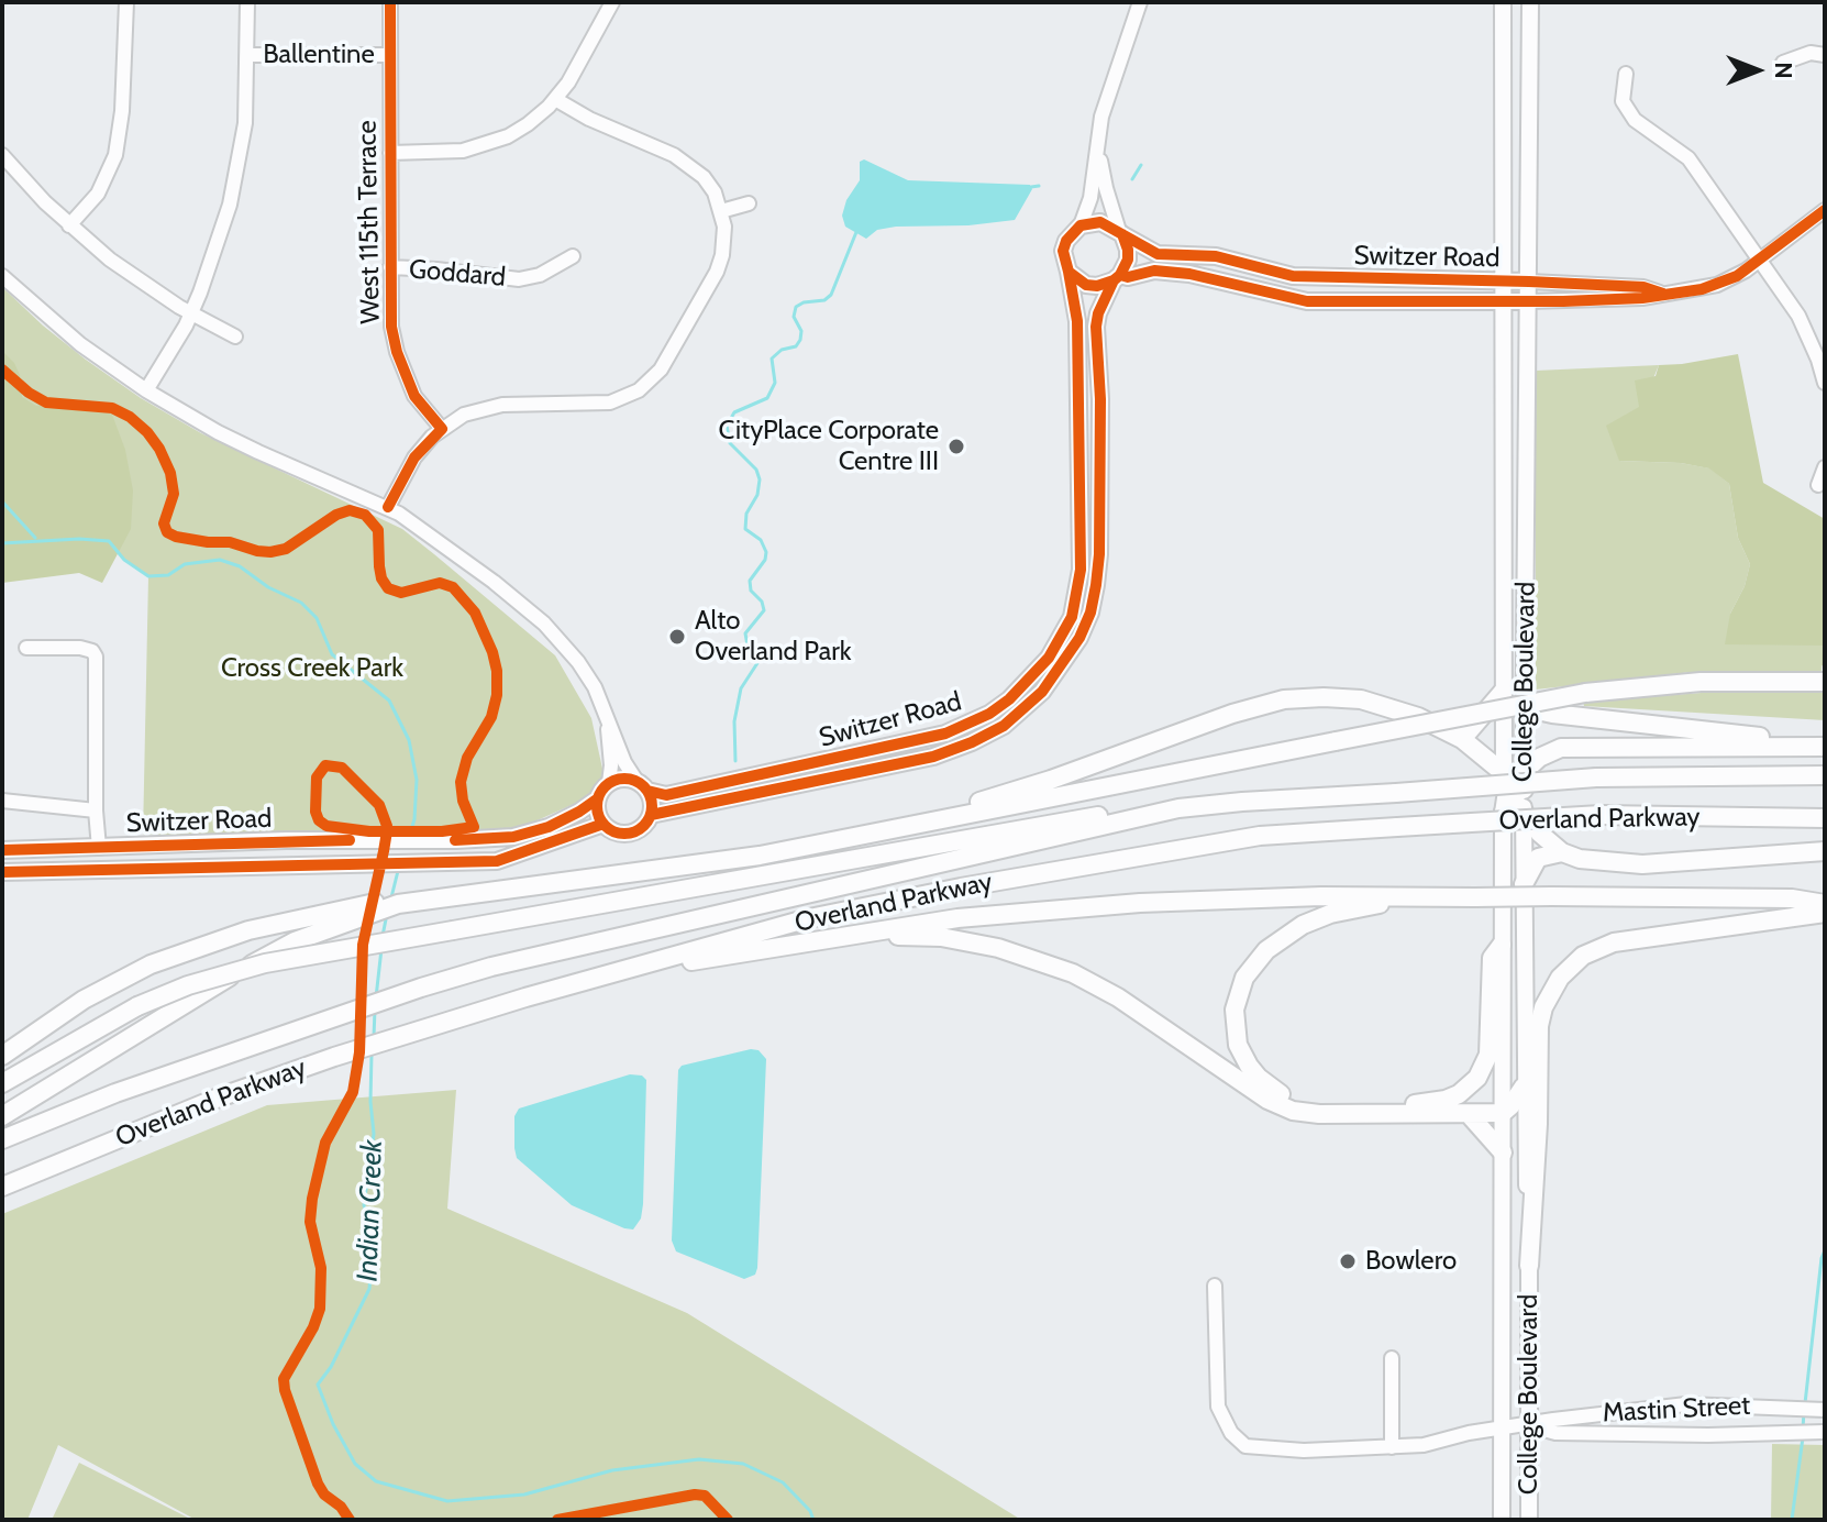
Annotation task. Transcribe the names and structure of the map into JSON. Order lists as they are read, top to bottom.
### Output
{
  "streets": {
    "highway": ["Overland Parkway"],
    "main road": ["Switzer Road", "College Boulevard"],
    "street": [
      "Ballentine",
      "West 115th Terrace",
      "Goddard",
      "Mastin Street"
    ]
  },
  "crossings": [
    ["Ballentine", "West 115th Terrace"],
    ["West 115th Terrace", "Goddard"],
    ["Switzer Road", "College Boulevard"],
    ["College Boulevard", "Mastin Street"]
  ],
  "water": ["Indian Creek"],
  "parks": ["Cross Creek Park"],
  "places": ["CityPlace Corporate Centre III", "Alto Overland Park", "Bowlero"],
  "north": "right"
}
